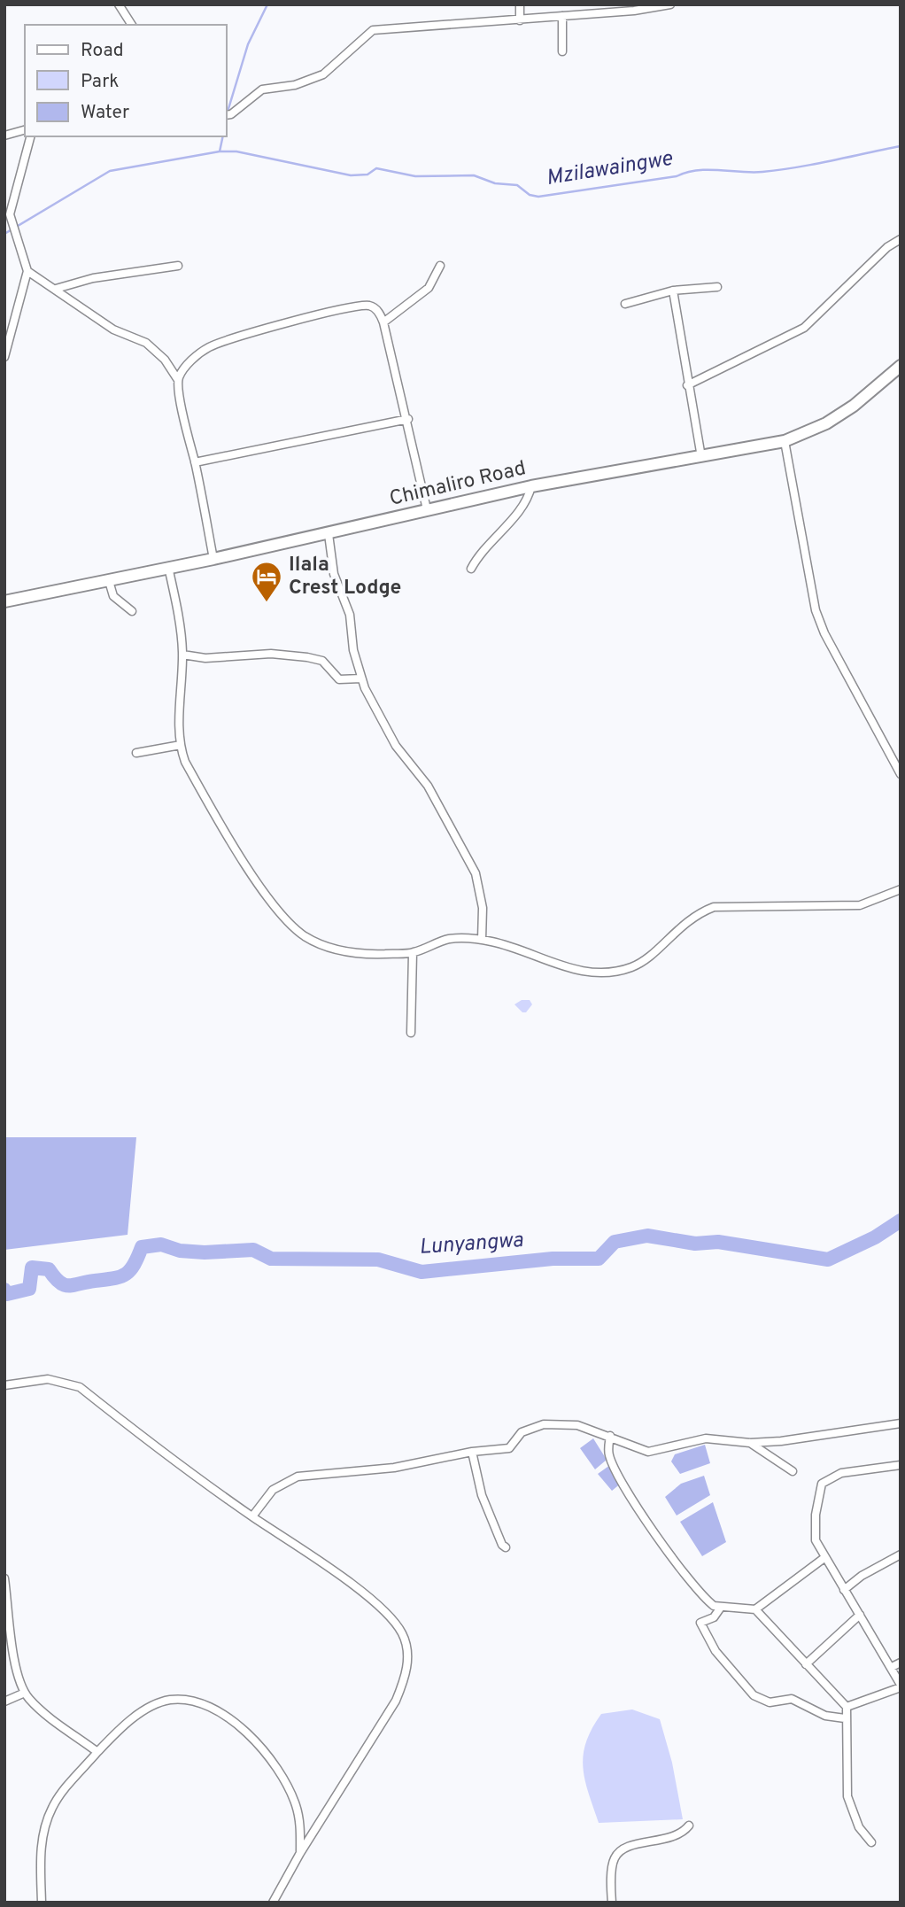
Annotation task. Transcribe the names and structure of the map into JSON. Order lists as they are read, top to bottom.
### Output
{
  "streets": {
    "street": ["Chimaliro Road"]
  },
  "water": ["Mzilawaingwe", "Lunyangwa"],
  "places": {
    "hotel": ["Ilala Crest Lodge"]
  },
  "legend": ["Road", "Park", "Water"]
}
